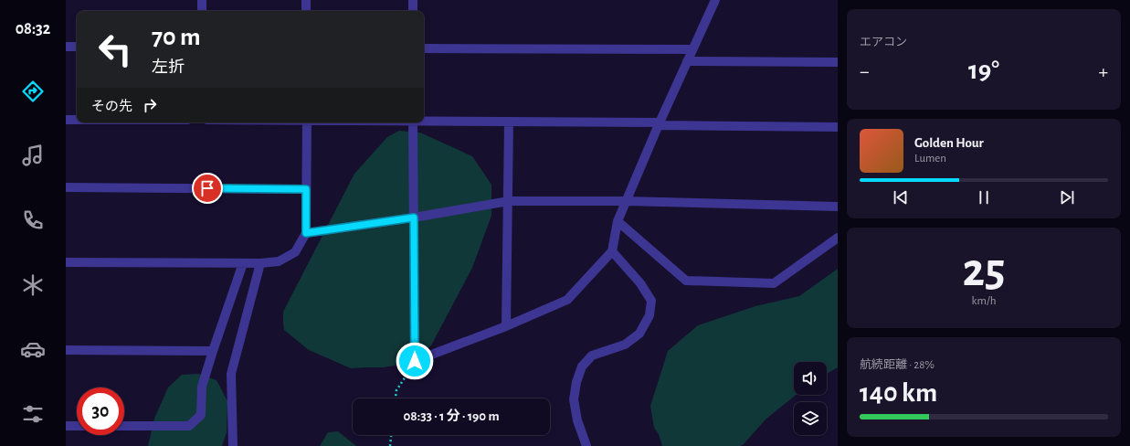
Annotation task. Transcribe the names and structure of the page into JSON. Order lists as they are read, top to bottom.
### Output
{
  "page": {
    "tabs": "08:32",
    "tile": [
      "エアコン",
      ["25", "km/h"],
      ["航続距離 · 28%", "140 km"]
    ],
    "turn": ["70 m", "左折"],
    "heat": ["−", "19°", "+"],
    "then": "その先",
    "song": ["Golden Hour", "Lumen"],
    "limit": "30",
    "trip": "08:33 · 1 分 · 190 m"
  }
}
